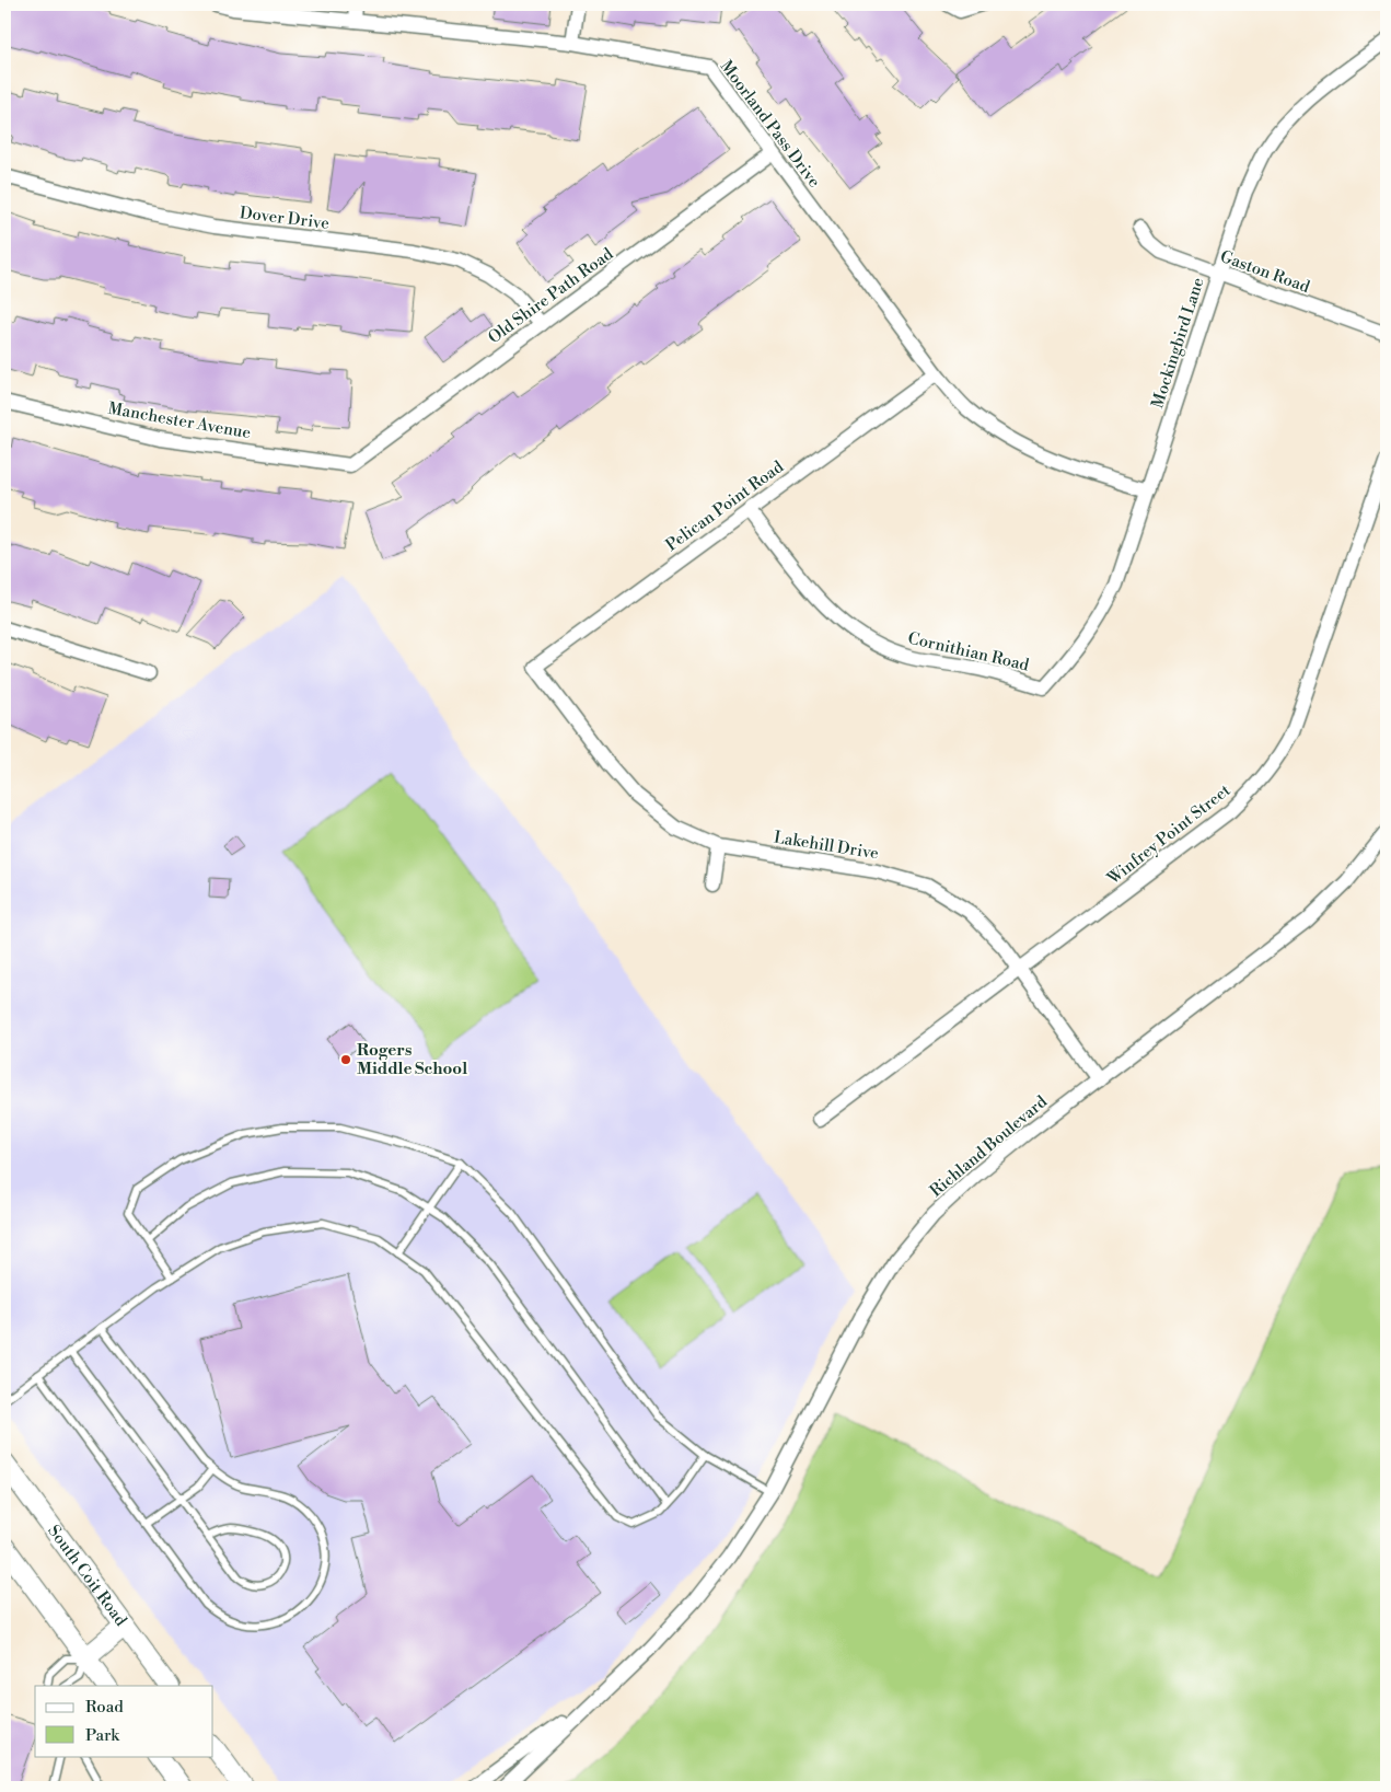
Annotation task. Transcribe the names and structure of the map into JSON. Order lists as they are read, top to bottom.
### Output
{
  "streets": {
    "main road": ["South Coit Road"],
    "street": [
      "Moorland Pass Drive",
      "Dover Drive",
      "Gaston Road",
      "Old Shire Path Road",
      "Mockingbird Lane",
      "Manchester Avenue",
      "Pelican Point Road",
      "Cornithian Road",
      "Winfrey Point Street",
      "Lakehill Drive",
      "Richland Boulevard"
    ]
  },
  "crossings": [
    ["Moorland Pass Drive", "Old Shire Path Road"],
    ["Moorland Pass Drive", "Mockingbird Lane"],
    ["Moorland Pass Drive", "Pelican Point Road"],
    ["Dover Drive", "Old Shire Path Road"],
    ["Gaston Road", "Mockingbird Lane"],
    ["Old Shire Path Road", "Manchester Avenue"],
    ["Mockingbird Lane", "Cornithian Road"],
    ["Pelican Point Road", "Cornithian Road"],
    ["Pelican Point Road", "Lakehill Drive"],
    ["Winfrey Point Street", "Lakehill Drive"],
    ["Lakehill Drive", "Richland Boulevard"]
  ],
  "places": ["Rogers Middle School"],
  "legend": ["Road", "Park"]
}
